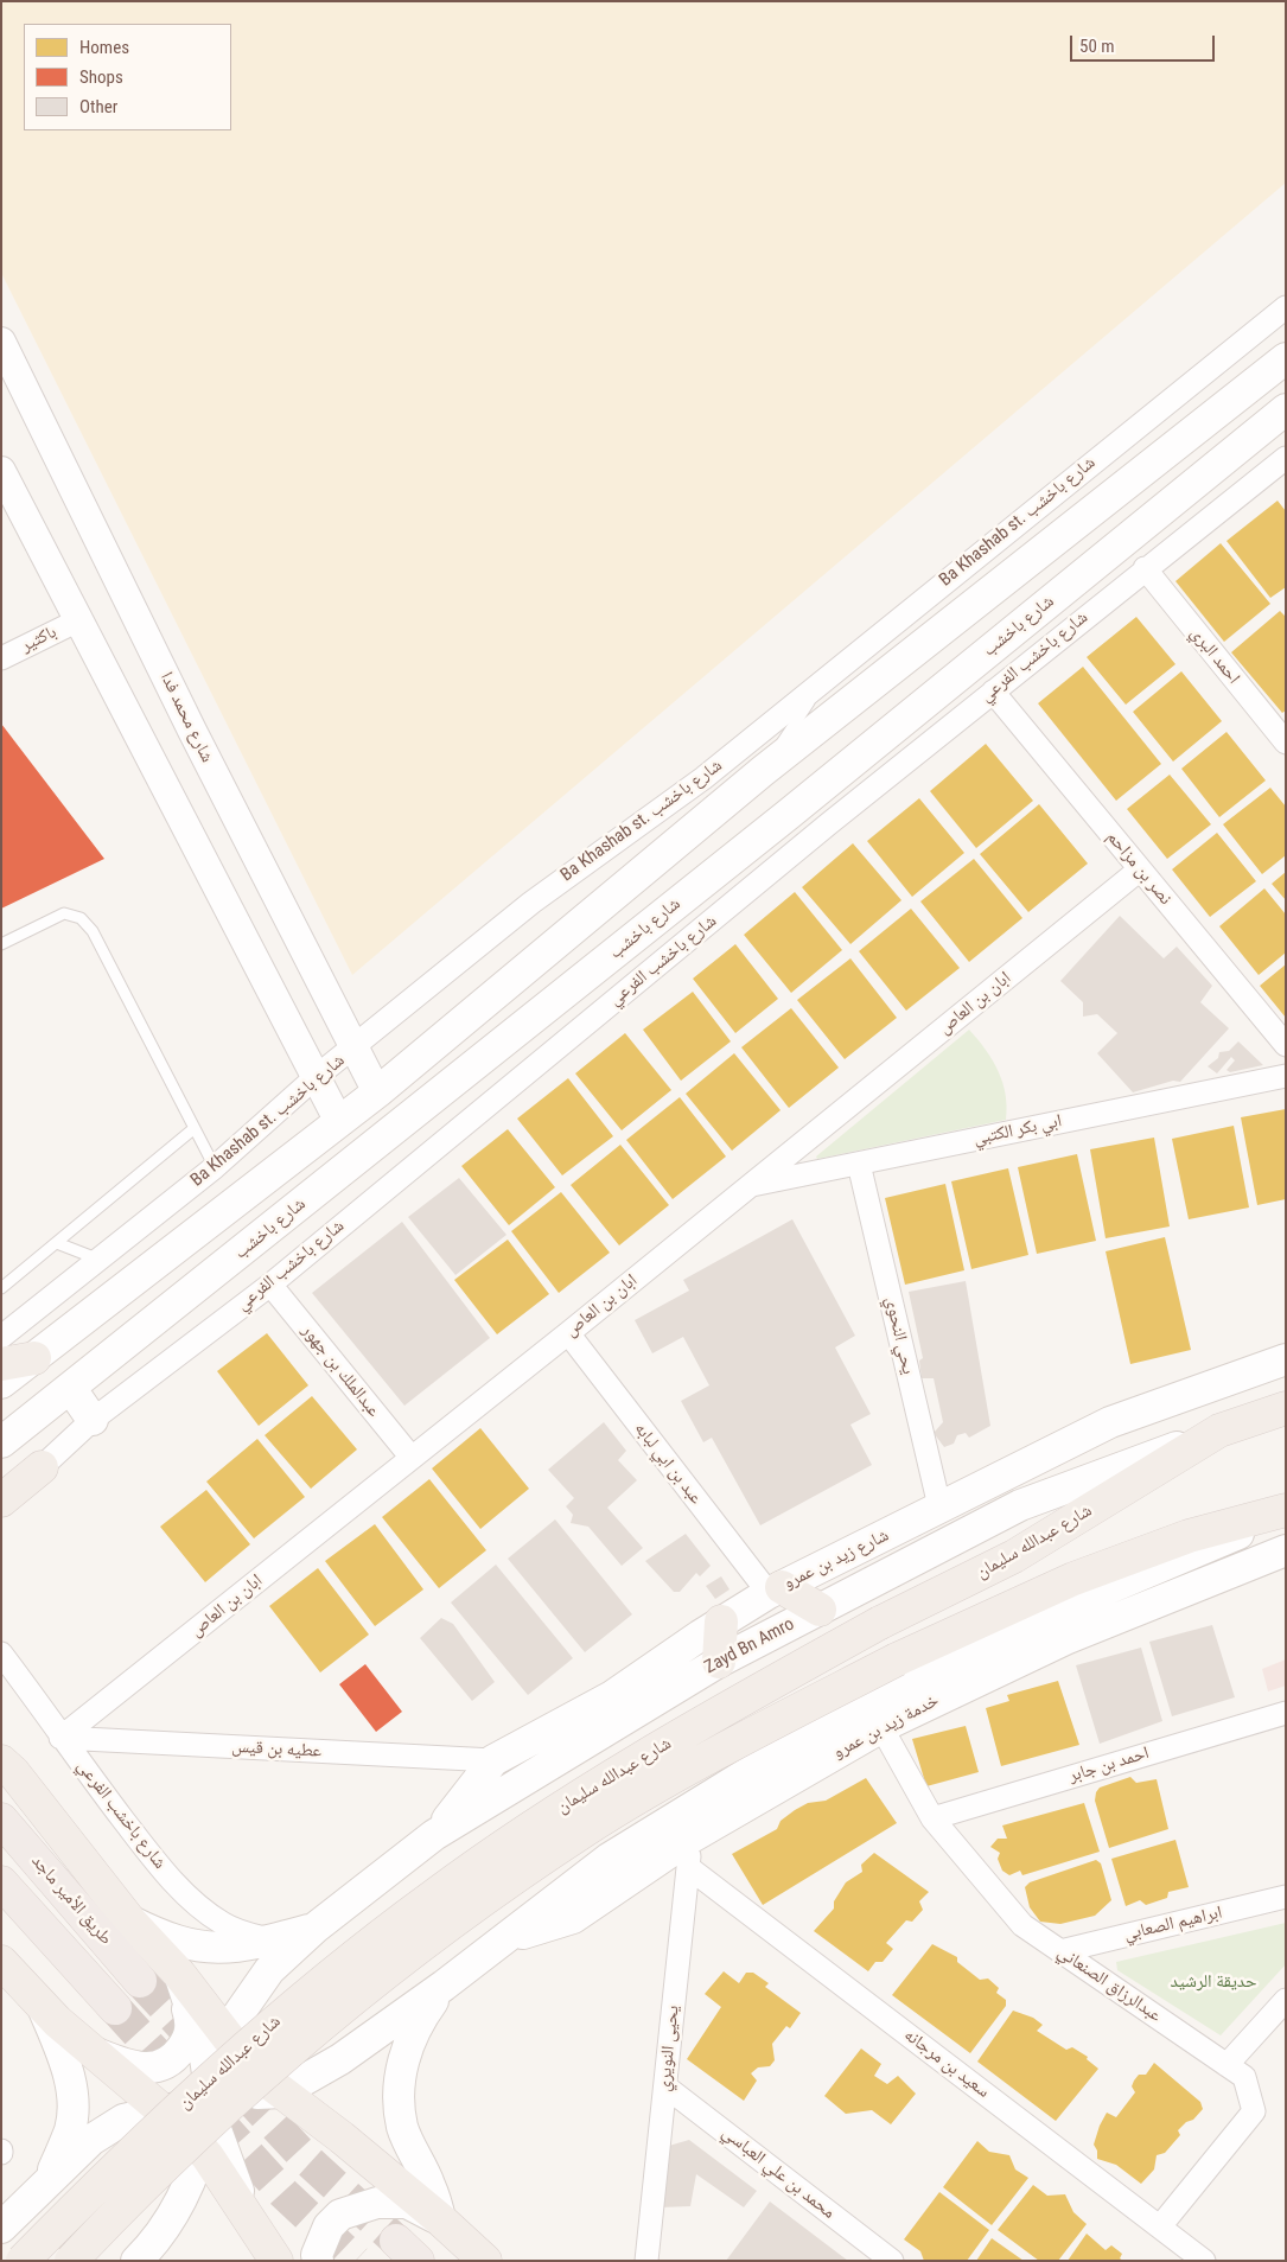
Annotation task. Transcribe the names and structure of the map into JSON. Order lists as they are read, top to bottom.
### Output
{
  "streets": {
    "highway": ["طريق الأمير ماجد"],
    "main road": [
      "شارع باخشب",
      "شارع عبدالله سليمان",
      "شارع زيد بن عمرو",
      "Zayd Bn Amro",
      "خدمة زيد بن عمرو"
    ],
    "street": [
      "Ba Khashab st. شارع باخشب",
      "باكثير",
      "احمد البري",
      "شارع باخشب الفرعي",
      "شارع محمد فدا",
      "نصر بن مزاحم",
      "ابان بن العاص",
      "ابي بكر الكتبي",
      "يحي النحوي",
      "عبدالملك بن جهور",
      "عبد بن ابي لبابه",
      "عطيه بن قيس",
      "احمد بن جابر",
      "ابراهيم الصعابي",
      "عبدالرزاق الصنعاني",
      "يحيى النويري",
      "سعيد بن مرجانه",
      "محمد بن علي العباسي"
    ]
  },
  "crossings": [
    ["Ba Khashab st. شارع باخشب", "شارع محمد فدا"],
    ["احمد البري", "شارع باخشب الفرعي"],
    ["شارع باخشب الفرعي", "نصر بن مزاحم"],
    ["شارع باخشب الفرعي", "ابان بن العاص"],
    ["شارع باخشب الفرعي", "عبدالملك بن جهور"],
    ["شارع باخشب الفرعي", "عطيه بن قيس"],
    ["نصر بن مزاحم", "ابان بن العاص"],
    ["ابان بن العاص", "ابي بكر الكتبي"],
    ["ابان بن العاص", "عبدالملك بن جهور"],
    ["ابان بن العاص", "عبد بن ابي لبابه"],
    ["ابان بن العاص", "عطيه بن قيس"],
    ["ابي بكر الكتبي", "يحي النحوي"],
    ["يحي النحوي", "شارع زيد بن عمرو"],
    ["عبد بن ابي لبابه", "شارع زيد بن عمرو"],
    ["شارع عبدالله سليمان", "Zayd Bn Amro"],
    ["شارع زيد بن عمرو", "Zayd Bn Amro"],
    ["شارع زيد بن عمرو", "عطيه بن قيس"],
    ["خدمة زيد بن عمرو", "عبدالرزاق الصنعاني"],
    ["خدمة زيد بن عمرو", "يحيى النويري"],
    ["احمد بن جابر", "عبدالرزاق الصنعاني"],
    ["ابراهيم الصعابي", "عبدالرزاق الصنعاني"],
    ["عبدالرزاق الصنعاني", "سعيد بن مرجانه"],
    ["يحيى النويري", "سعيد بن مرجانه"],
    ["يحيى النويري", "محمد بن علي العباسي"]
  ],
  "parks": ["حديقة الرشيد"],
  "legend": ["Homes", "Shops", "Other"],
  "scale_bar": "50 m"
}
